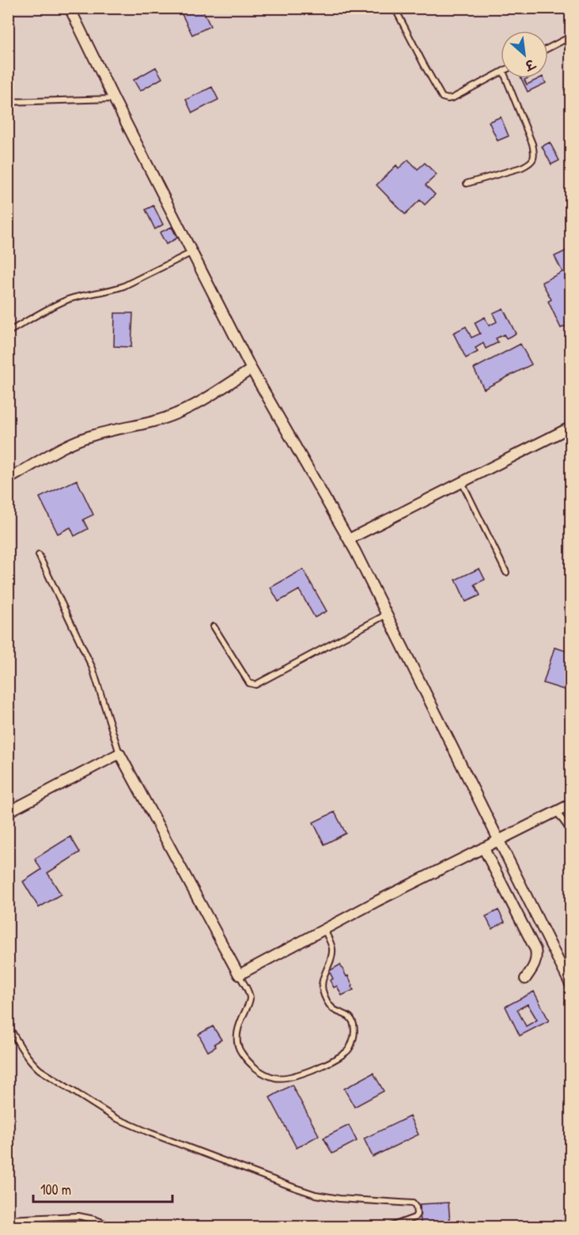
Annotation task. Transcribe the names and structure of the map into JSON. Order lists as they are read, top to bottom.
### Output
{
  "scale_bar": "100 m",
  "north": "bottom right"
}
